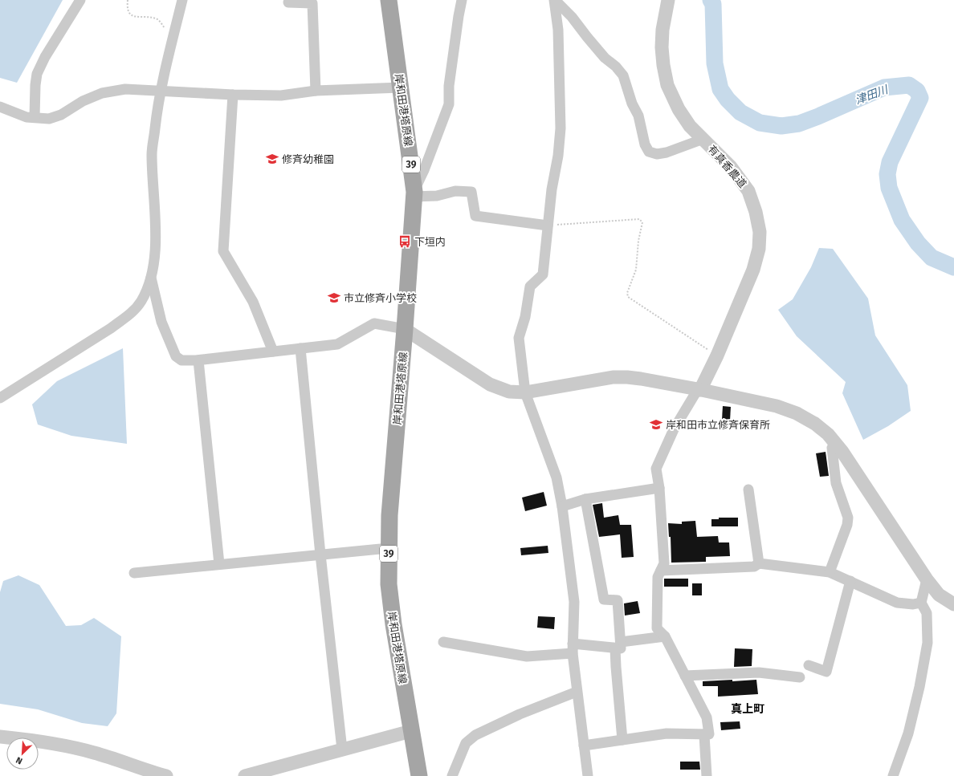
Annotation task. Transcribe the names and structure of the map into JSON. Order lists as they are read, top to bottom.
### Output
{
  "streets": {
    "main road": ["岸和田港塔原線", "39"],
    "street": ["有真香農道"]
  },
  "districts": ["真上町"],
  "water": ["津田川"],
  "places": {
    "school or university": ["修斉幼稚園", "市立修斉小学校", "岸和田市立修斉保育所"],
    "bus stop": ["下垣内"]
  },
  "north": "bottom left"
}
